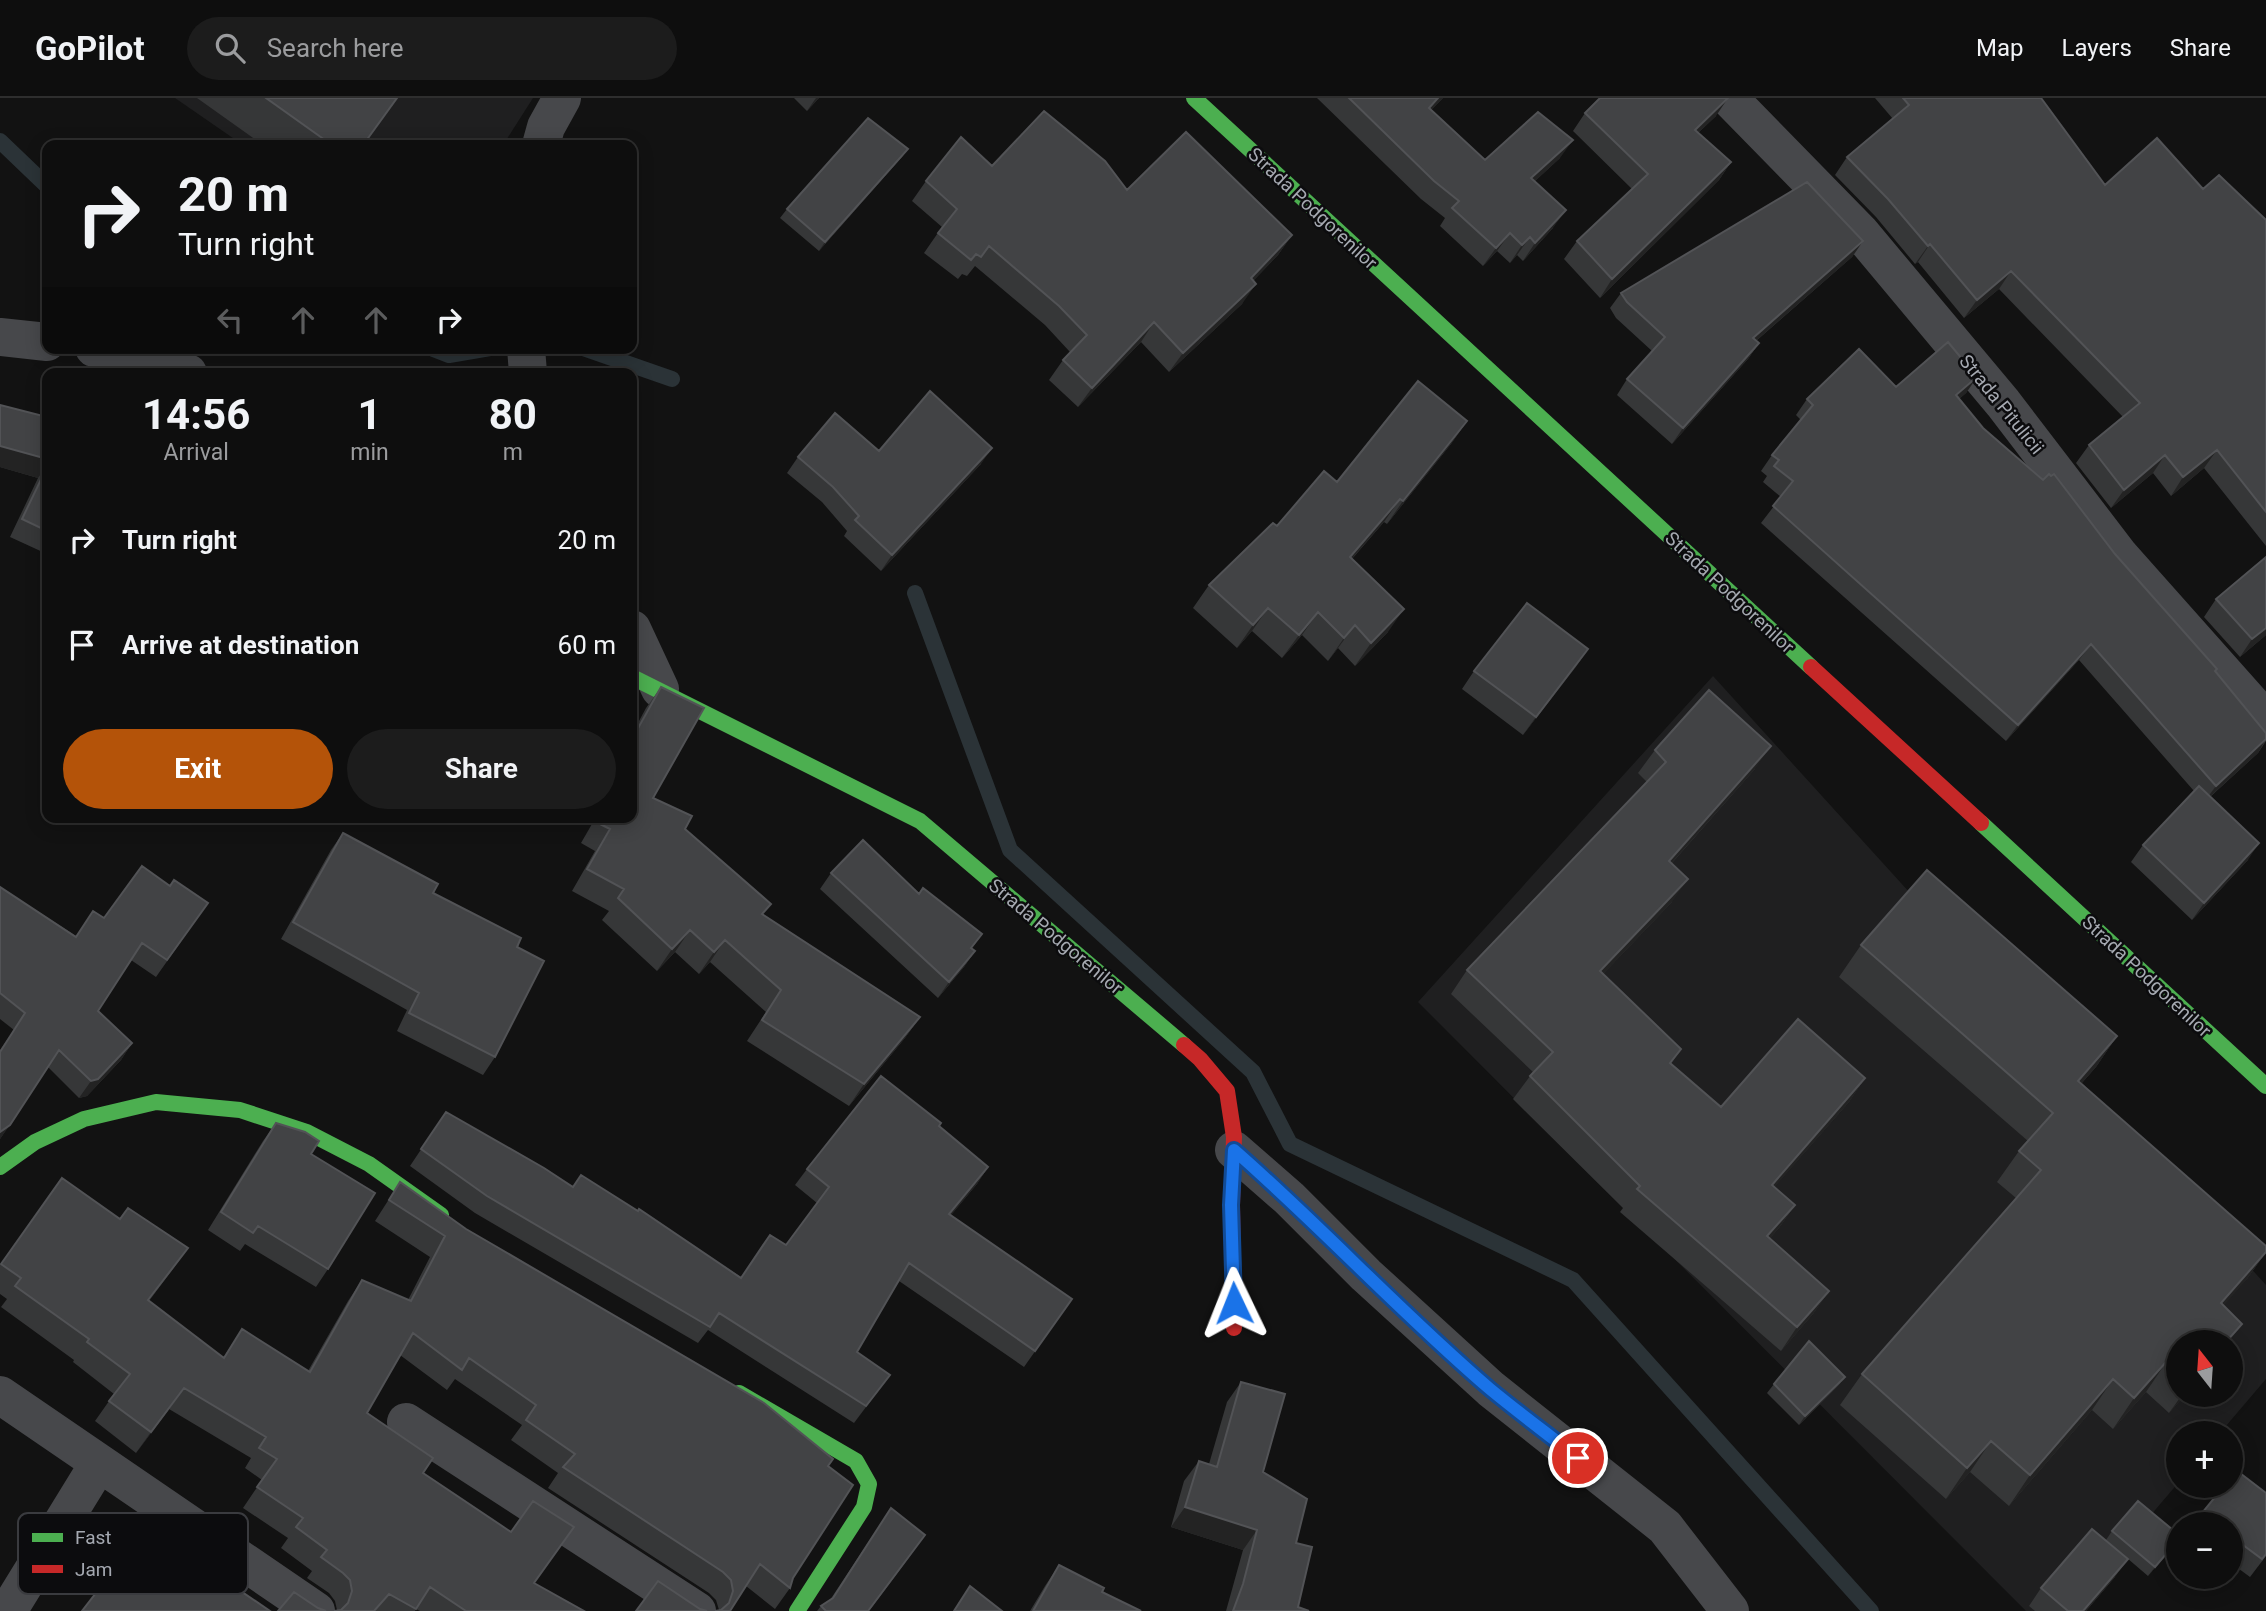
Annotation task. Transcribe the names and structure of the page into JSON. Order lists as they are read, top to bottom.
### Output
{
  "streets": {
    "street": ["Strada Podgorenilor", "Strada Pitulicii"]
  },
  "legend": ["Fast", "Jam"],
  "north": "top",
  "page": {
    "header": "GoPilot",
    "search": "Search here",
    "nav": ["Map", "Layers", "Share"],
    "turn": ["20 m", "Turn right"],
    "eta": [
      "14:56",
      "Arrival",
      "1",
      "min",
      "80",
      "m"
    ],
    "list": [
      {
        "name": "Turn right",
        "value": "20 m"
      },
      {
        "name": "Arrive at destination",
        "value": "60 m"
      }
    ],
    "buttons": ["Exit", "Share"],
    "map_buttons": ["+", "−"]
  }
}
